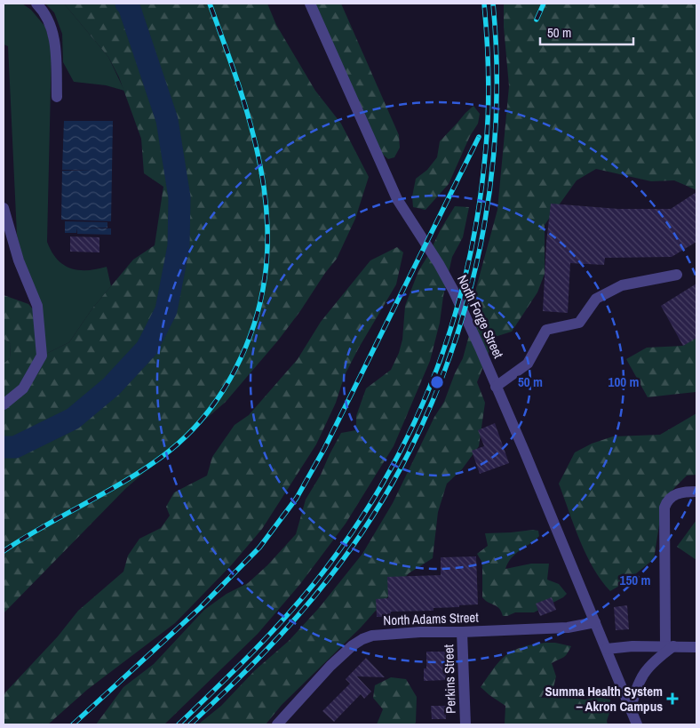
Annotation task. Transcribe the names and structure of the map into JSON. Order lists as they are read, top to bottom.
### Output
{
  "streets": {
    "street": ["North Forge Street", "North Adams Street", "Perkins Street"]
  },
  "crossings": [
    ["North Forge Street", "North Adams Street"],
    ["North Adams Street", "Perkins Street"]
  ],
  "places": {
    "health": ["Summa Health System – Akron Campus"]
  },
  "scale_bar": "50 m",
  "rings": ["50 m", "100 m", "150 m"]
}
